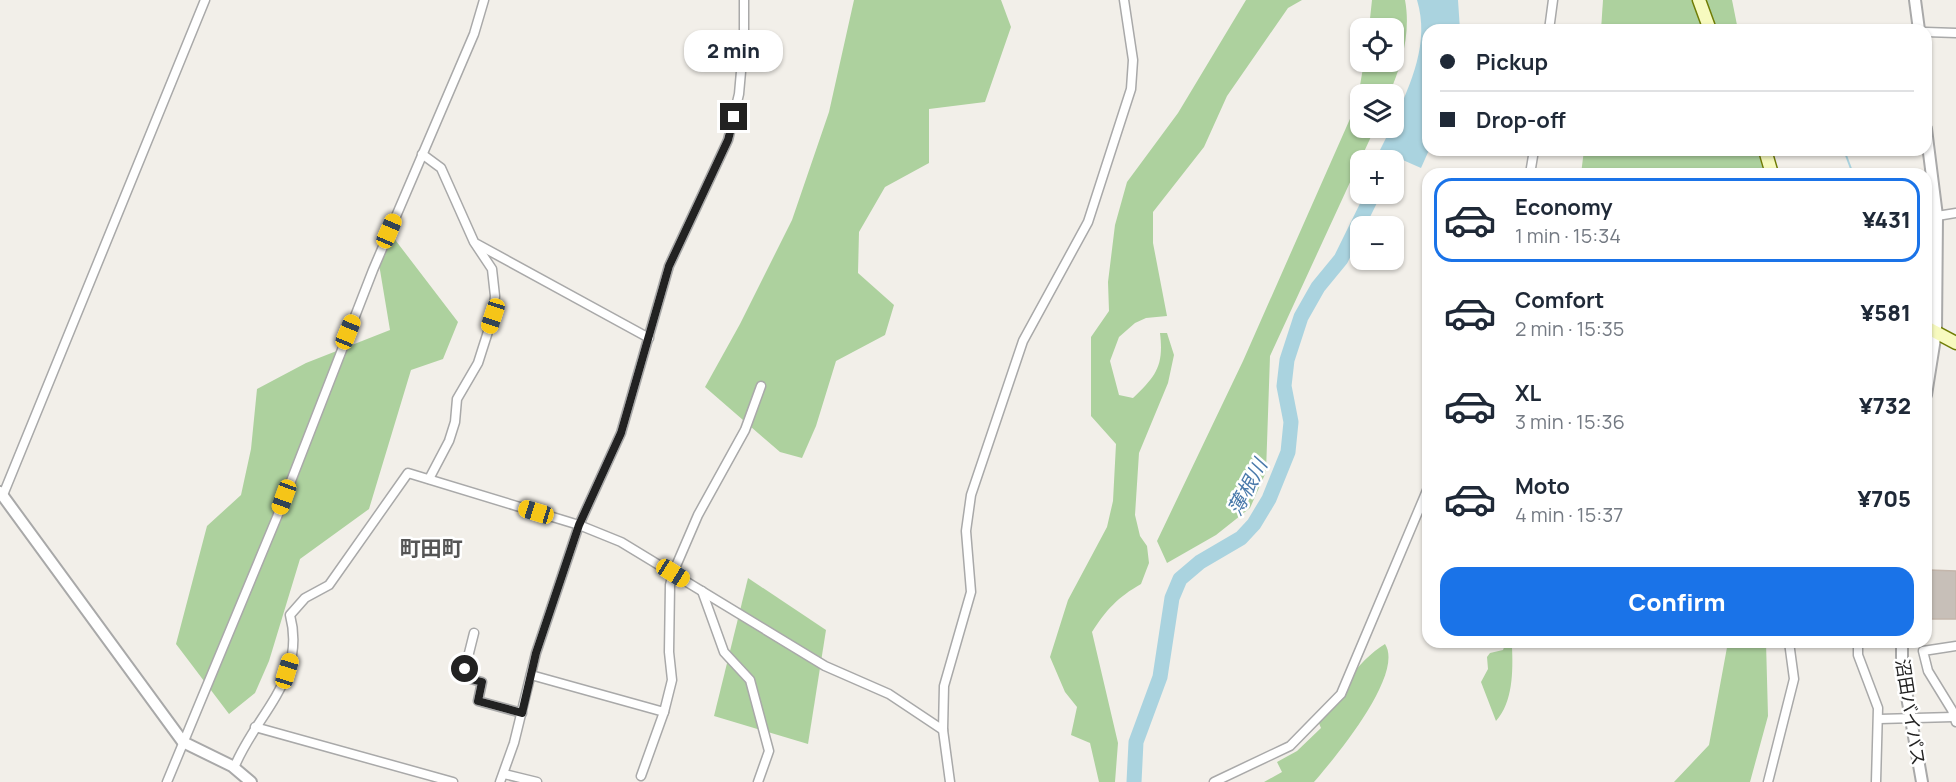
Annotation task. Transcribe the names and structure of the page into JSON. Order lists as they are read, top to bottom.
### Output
{
  "streets": {
    "street": ["沼田バイパス"]
  },
  "districts": ["町田町"],
  "water": ["薄根川"],
  "page": {
    "map_buttons": ["+", "−"],
    "banner": ["Pickup", "Drop-off"],
    "bubble": "2 min",
    "list": [
      {
        "name": "Economy",
        "note": "1 min · 15:34",
        "value": "¥431"
      },
      {
        "name": "Comfort",
        "note": "2 min · 15:35",
        "value": "¥581"
      },
      {
        "name": "XL",
        "note": "3 min · 15:36",
        "value": "¥732"
      },
      {
        "name": "Moto",
        "note": "4 min · 15:37",
        "value": "¥705"
      }
    ],
    "buttons": "Confirm"
  }
}
